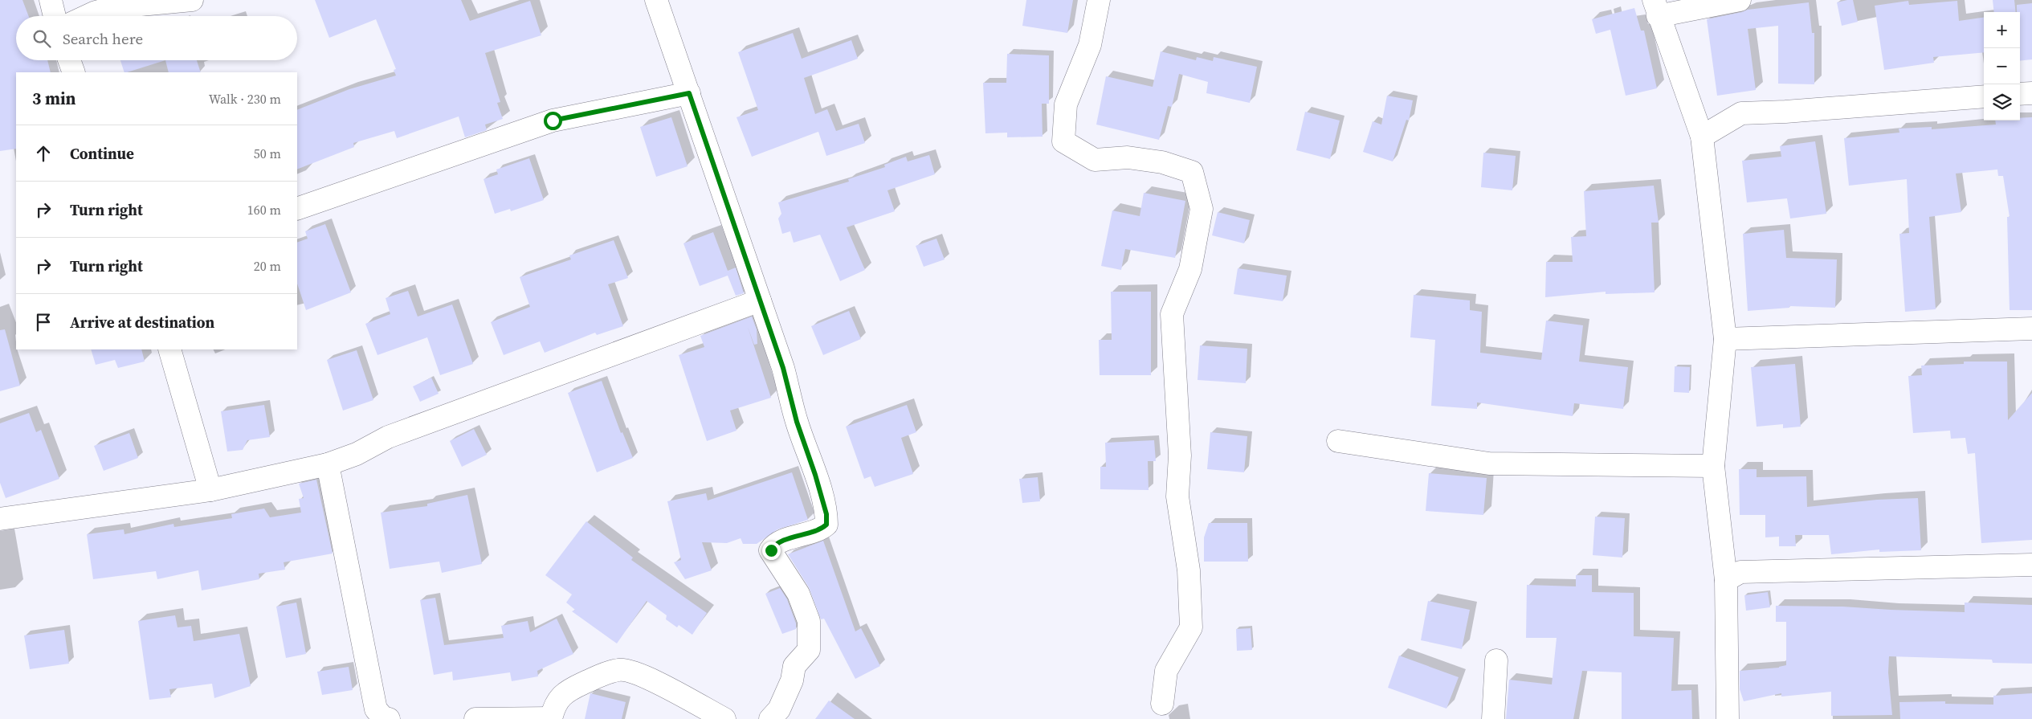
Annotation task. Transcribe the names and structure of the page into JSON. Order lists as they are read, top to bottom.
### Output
{
  "page": {
    "map_buttons": ["+", "−"],
    "search": "Search here",
    "heading": ["3 min", "Walk · 230 m"],
    "list": [
      ["Continue", "50 m"],
      ["Turn right", "160 m"],
      ["Turn right", "20 m"],
      "Arrive at destination"
    ]
  }
}
